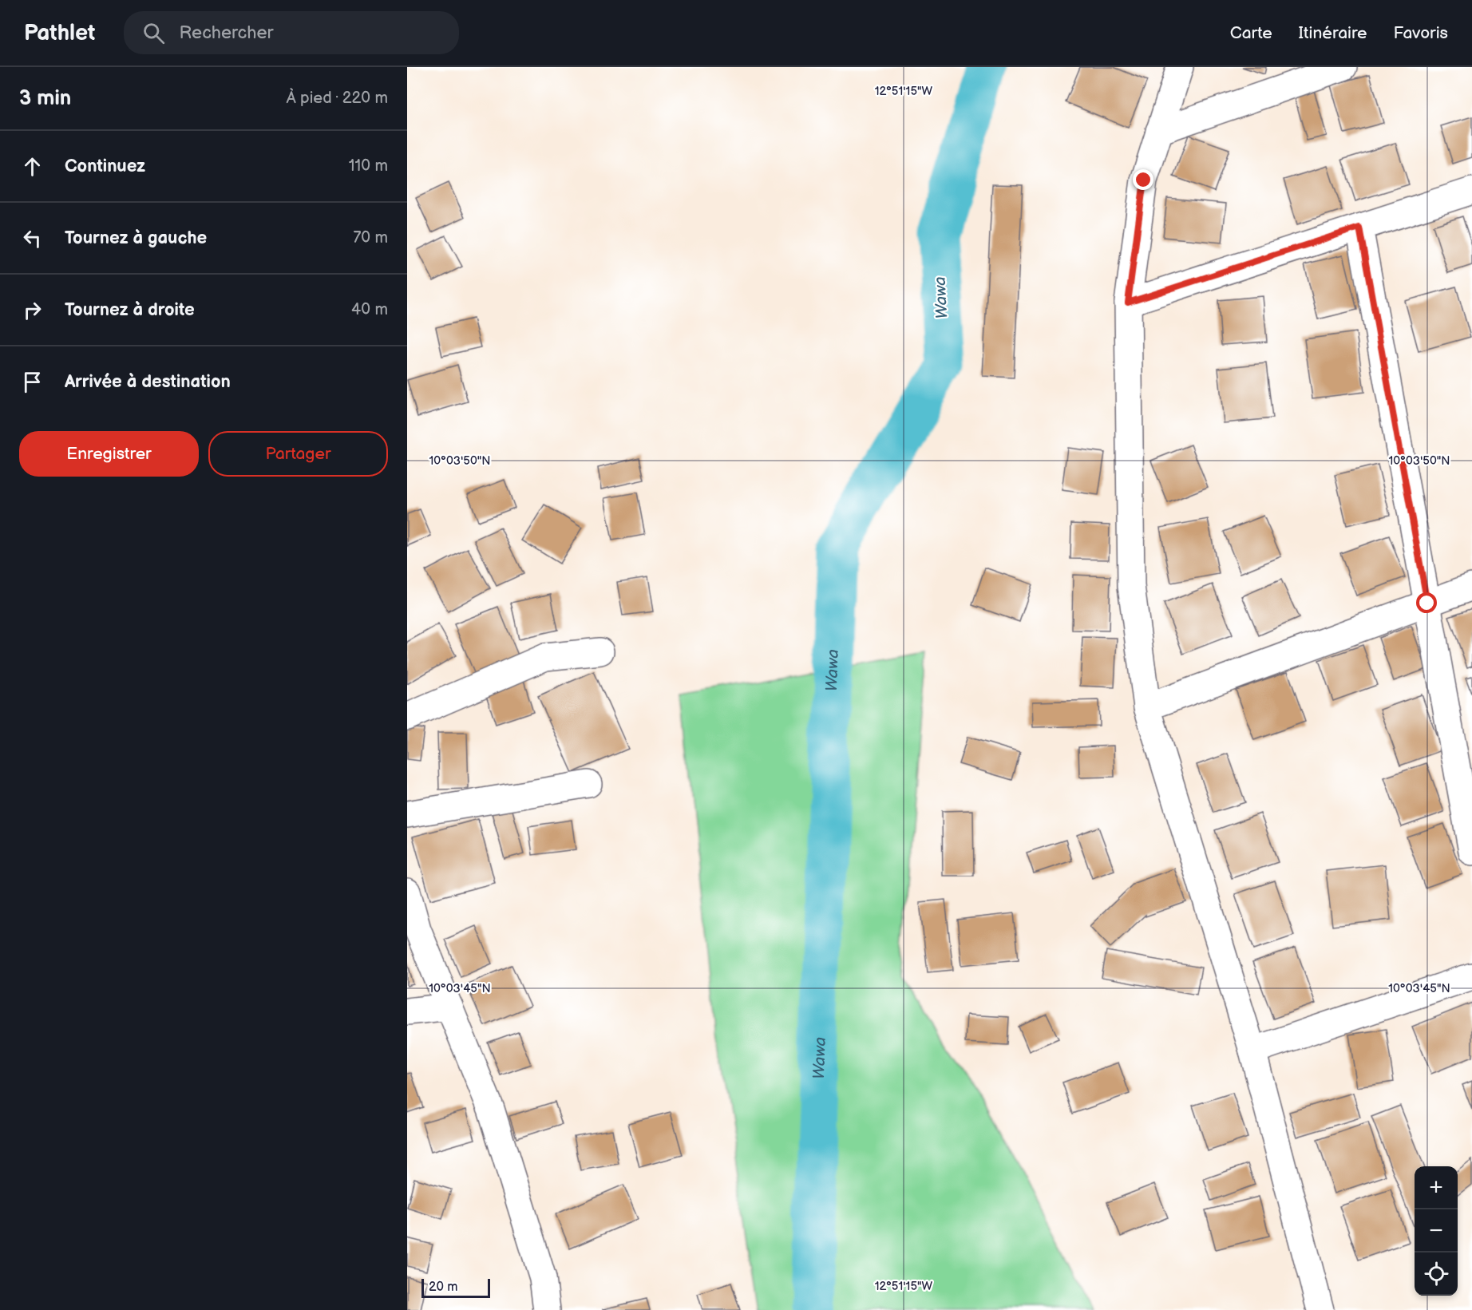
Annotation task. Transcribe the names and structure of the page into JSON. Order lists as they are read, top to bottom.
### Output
{
  "water": ["Wawa"],
  "scale_bar": "20 m",
  "page": {
    "header": "Pathlet",
    "search": "Rechercher",
    "nav": ["Carte", "Itinéraire", "Favoris"],
    "heading": ["3 min", "À pied · 220 m"],
    "list": [
      ["Continuez", "110 m"],
      ["Tournez à gauche", "70 m"],
      ["Tournez à droite", "40 m"],
      "Arrivée à destination"
    ],
    "buttons": ["Enregistrer", "Partager"],
    "map_buttons": ["+", "−"],
    "scale": "20 m"
  },
  "coordinates": ["12°51'15\"W", "10°03'50\"N", "10°03'45\"N"]
}
